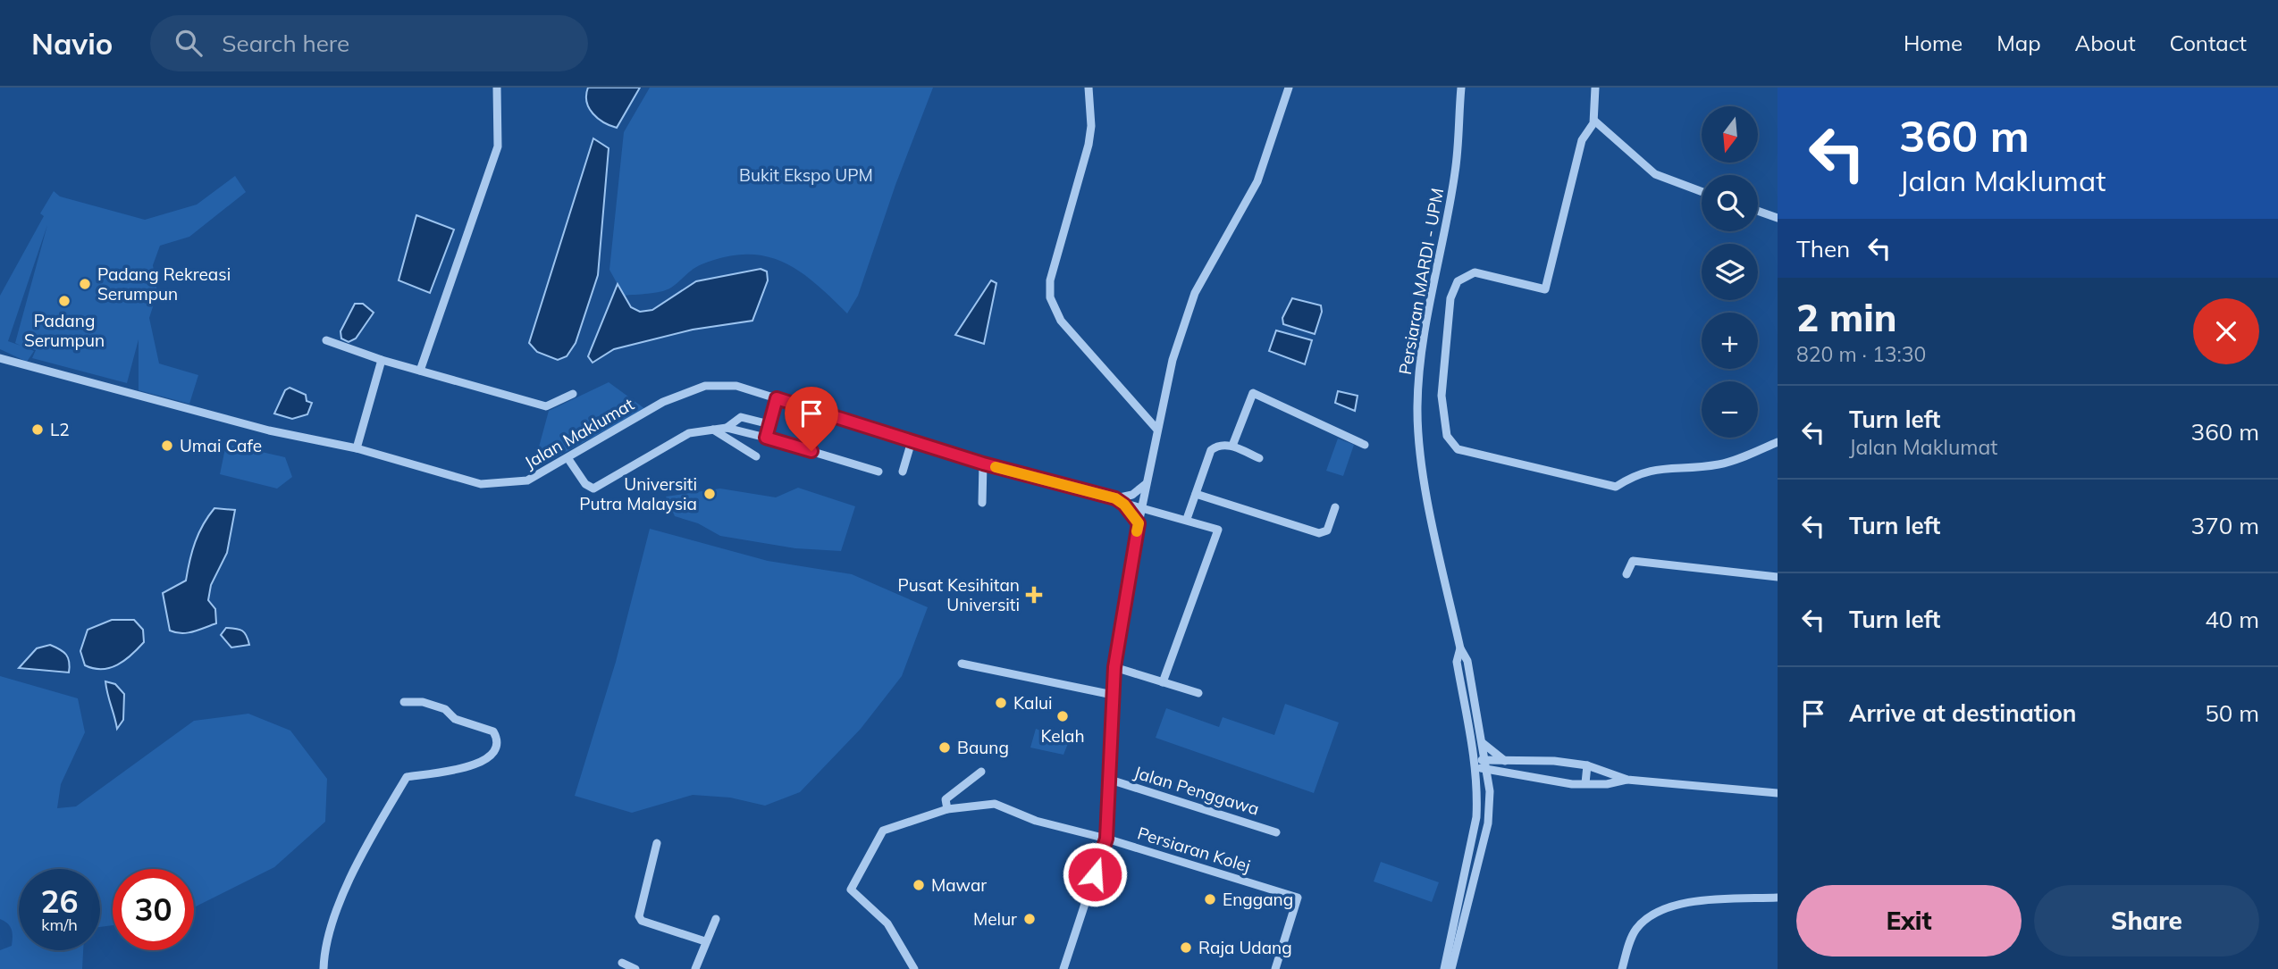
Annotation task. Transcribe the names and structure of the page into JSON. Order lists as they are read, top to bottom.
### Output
{
  "streets": {
    "street": [
      "Persiaran MARDI - UPM",
      "Jalan Maklumat",
      "Jalan Penggawa",
      "Persiaran Kolej"
    ]
  },
  "parks": ["Bukit Ekspo UPM"],
  "places": {
    "other": [
      "Padang Rekreasi Serumpun",
      "Padang Serumpun",
      "L2",
      "Umai Cafe",
      "Universiti Putra Malaysia",
      "Kalui",
      "Kelah",
      "Baung",
      "Mawar",
      "Enggang",
      "Melur",
      "Raja Udang"
    ],
    "health": ["Pusat Kesihitan Universiti"]
  },
  "north": "bottom",
  "page": {
    "header": "Navio",
    "search": "Search here",
    "nav": [
      "Home",
      "Map",
      "About",
      "Contact"
    ],
    "turn": ["360 m", "Jalan Maklumat"],
    "map_buttons": ["+", "−"],
    "then": "Then",
    "heading": ["2 min", "820 m · 13:30"],
    "list": [
      {
        "name": "Turn left",
        "note": "Jalan Maklumat",
        "value": "360 m"
      },
      {
        "name": "Turn left",
        "value": "370 m"
      },
      {
        "name": "Turn left",
        "value": "40 m"
      },
      {
        "name": "Arrive at destination",
        "value": "50 m"
      }
    ],
    "speed": "26 km/h",
    "limit": "30",
    "buttons": ["Exit", "Share"]
  }
}
